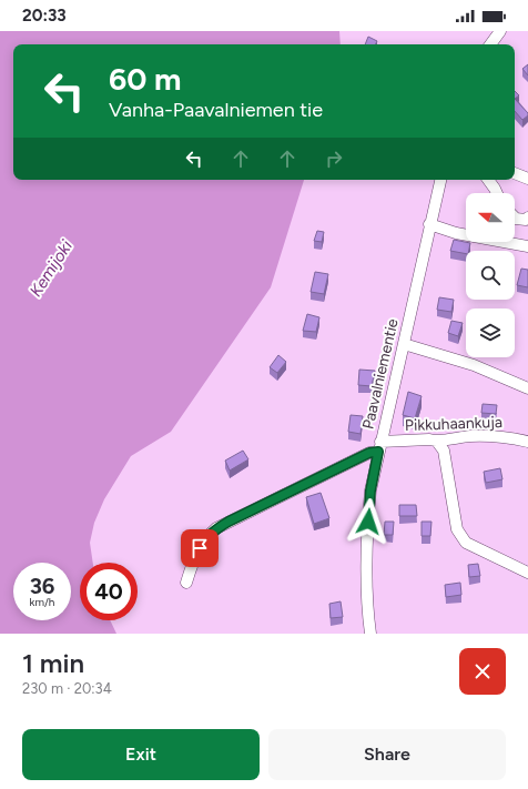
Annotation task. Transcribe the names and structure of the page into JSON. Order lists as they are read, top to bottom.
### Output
{
  "streets": {
    "street": ["Paavalniementie", "Pikkuhaankuja"]
  },
  "crossings": [
    ["Paavalniementie", "Pikkuhaankuja"]
  ],
  "water": ["Kemijoki"],
  "north": "left",
  "page": {
    "status": "20:33",
    "turn": ["60 m", "Vanha-Paavalniemen tie"],
    "speed": "36 km/h",
    "limit": "40",
    "heading": ["1 min", "230 m · 20:34"],
    "buttons": ["Exit", "Share"]
  }
}
